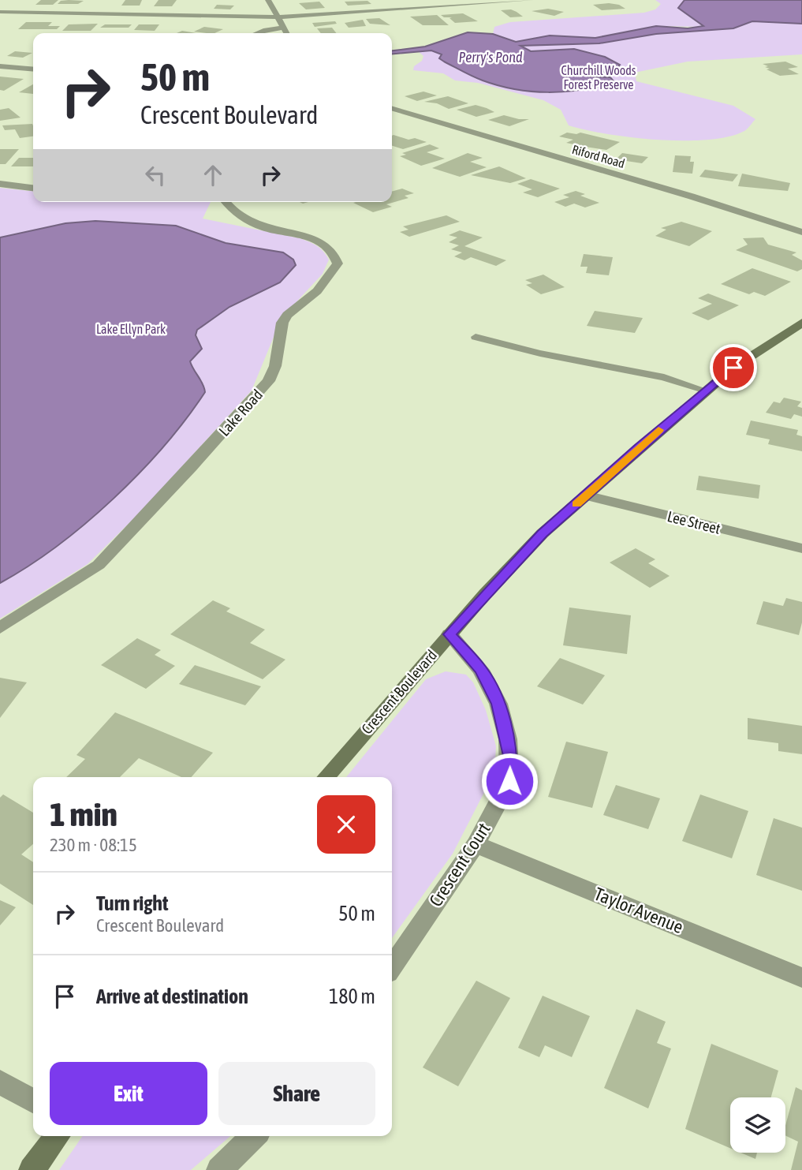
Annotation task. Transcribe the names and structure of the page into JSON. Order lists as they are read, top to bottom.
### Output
{
  "streets": {
    "street": [
      "Riford Road",
      "Lake Road",
      "Lee Street",
      "Crescent Boulevard",
      "Crescent Court",
      "Taylor Avenue"
    ]
  },
  "crossings": [
    ["Lee Street", "Crescent Boulevard"],
    ["Crescent Boulevard", "Crescent Court"],
    ["Crescent Court", "Taylor Avenue"]
  ],
  "water": ["Perry's Pond"],
  "parks": ["Churchill Woods Forest Preserve", "Lake Ellyn Park"],
  "page": {
    "turn": ["50 m", "Crescent Boulevard"],
    "heading": ["1 min", "230 m · 08:15"],
    "list": [
      {
        "name": "Turn right",
        "note": "Crescent Boulevard",
        "value": "50 m"
      },
      {
        "name": "Arrive at destination",
        "value": "180 m"
      }
    ],
    "buttons": ["Exit", "Share"]
  }
}
